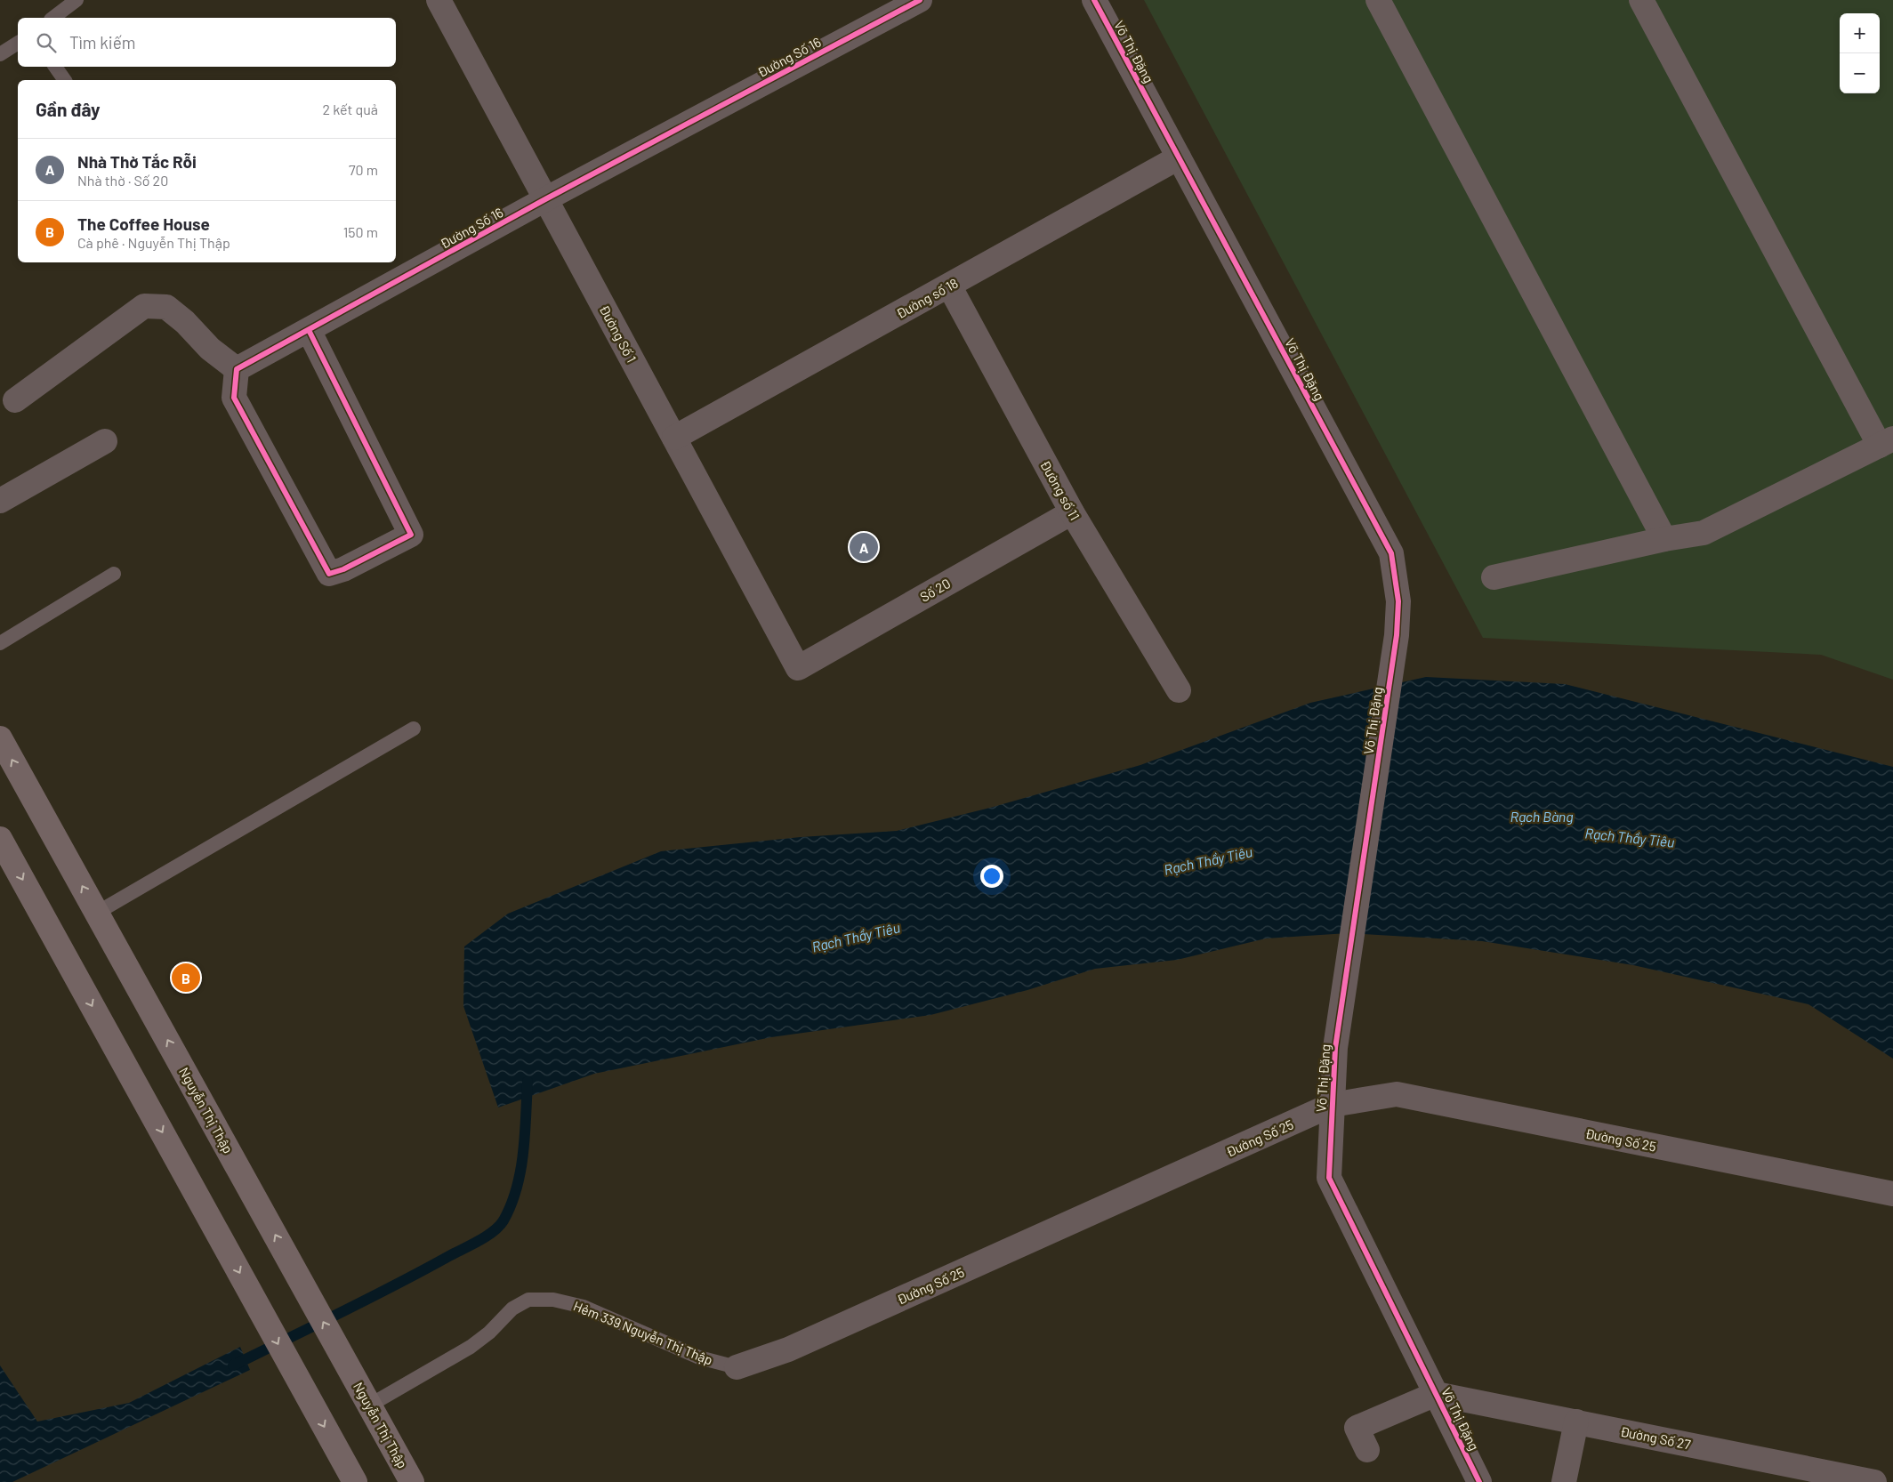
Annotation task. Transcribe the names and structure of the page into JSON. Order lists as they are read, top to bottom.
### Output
{
  "streets": {
    "main road": ["Nguyễn Thị Thập"],
    "street": [
      "Võ Thị Đặng",
      "Đường Số 16",
      "Đường số 18",
      "Đường Số 1",
      "Đường số 11",
      "Số 20",
      "Đường Số 25",
      "Đường Số 27"
    ],
    "lane": ["Hẻm 339 Nguyễn Thị Thập"]
  },
  "crossings": [
    ["Võ Thị Đặng", "Đường số 18"],
    ["Võ Thị Đặng", "Đường Số 25"],
    ["Võ Thị Đặng", "Đường Số 27"],
    ["Đường Số 16", "Đường Số 1"],
    ["Đường số 18", "Đường Số 1"],
    ["Đường số 18", "Đường số 11"],
    ["Đường Số 1", "Số 20"],
    ["Đường số 11", "Số 20"],
    ["Nguyễn Thị Thập", "Hẻm 339 Nguyễn Thị Thập"],
    ["Đường Số 25", "Hẻm 339 Nguyễn Thị Thập"]
  ],
  "water": ["Rạch Bàng", "Rạch Thầy Tiêu"],
  "page": {
    "map_buttons": ["+", "−"],
    "search": "Tìm kiếm",
    "heading": ["Gần đây", "2 kết quả"],
    "list": [
      {
        "mark": "A",
        "name": "Nhà Thờ Tắc Rỗi",
        "note": "Nhà thờ · Số 20",
        "value": "70 m"
      },
      {
        "mark": "B",
        "name": "The Coffee House",
        "note": "Cà phê · Nguyễn Thị Thập",
        "value": "150 m"
      }
    ],
    "pins": ["A", "B"]
  }
}
